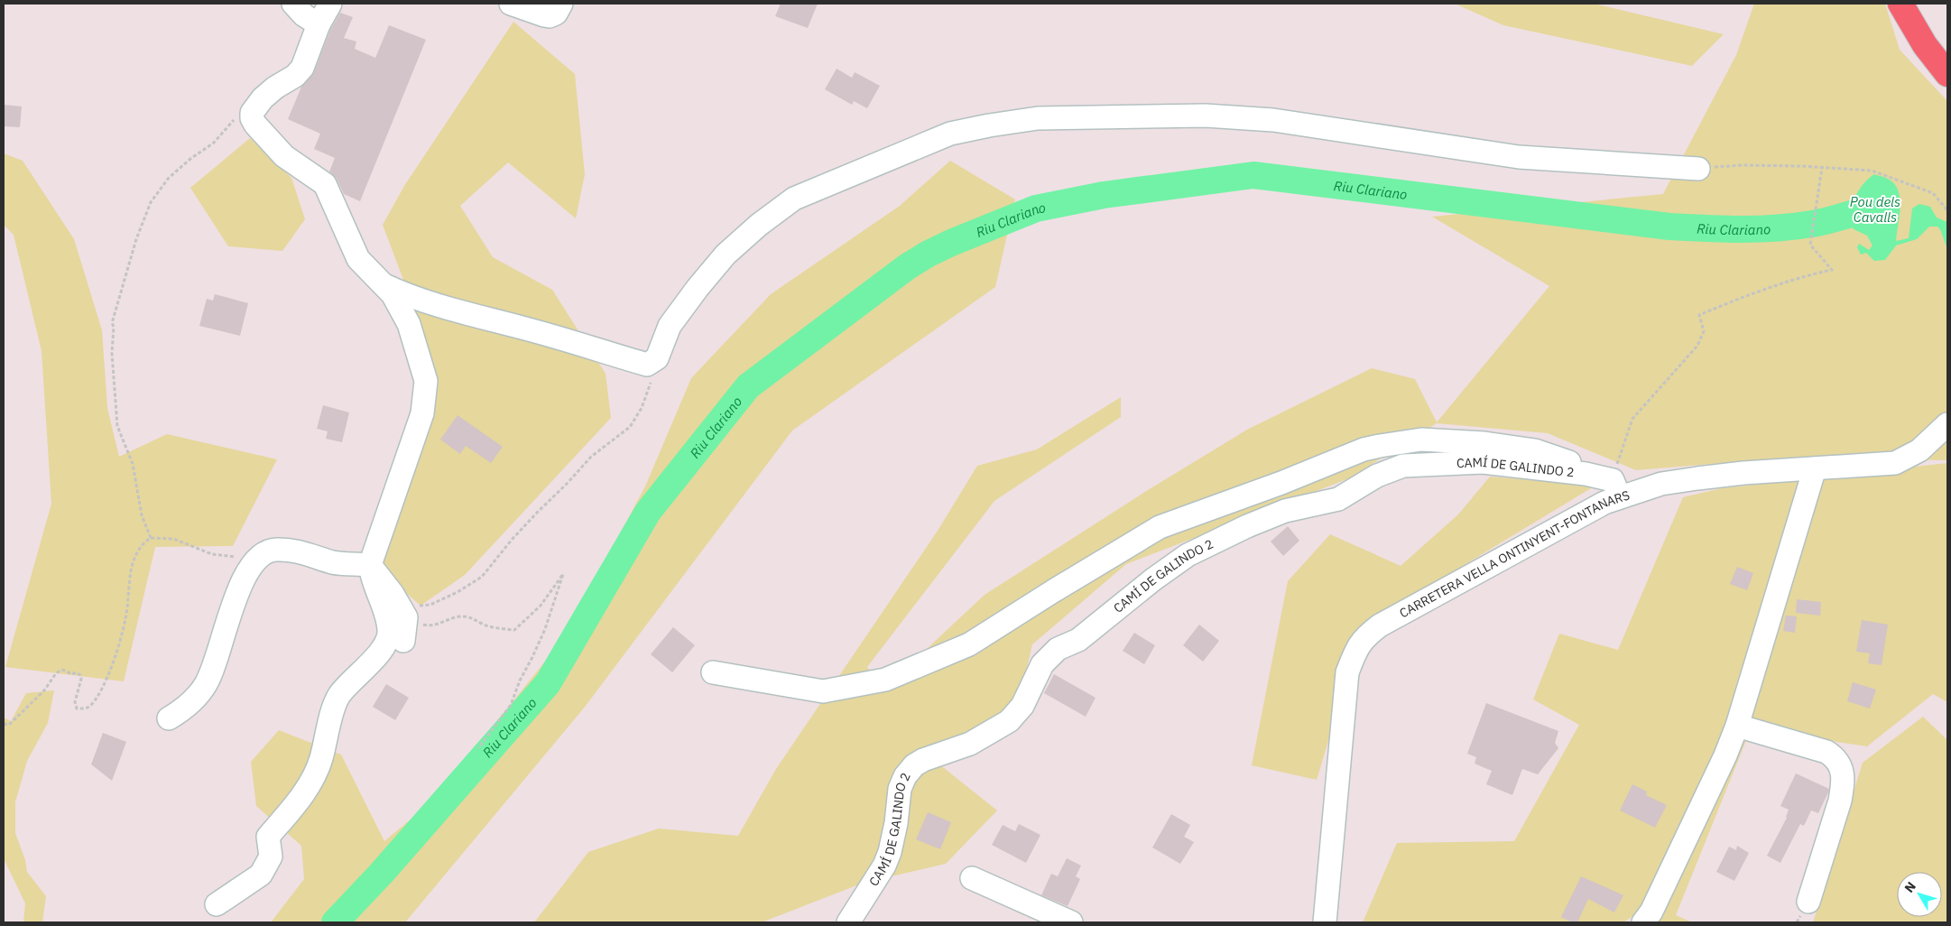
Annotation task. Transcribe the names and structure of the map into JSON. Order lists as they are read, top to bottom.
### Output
{
  "streets": {
    "street": ["CAMÍ DE GALINDO 2", "CARRETERA VELLA ONTINYENT-FONTANARS"]
  },
  "crossings": [
    ["CAMÍ DE GALINDO 2", "CARRETERA VELLA ONTINYENT-FONTANARS"]
  ],
  "water": ["Riu Clariano", "Pou dels Cavalls"],
  "north": "top left"
}
